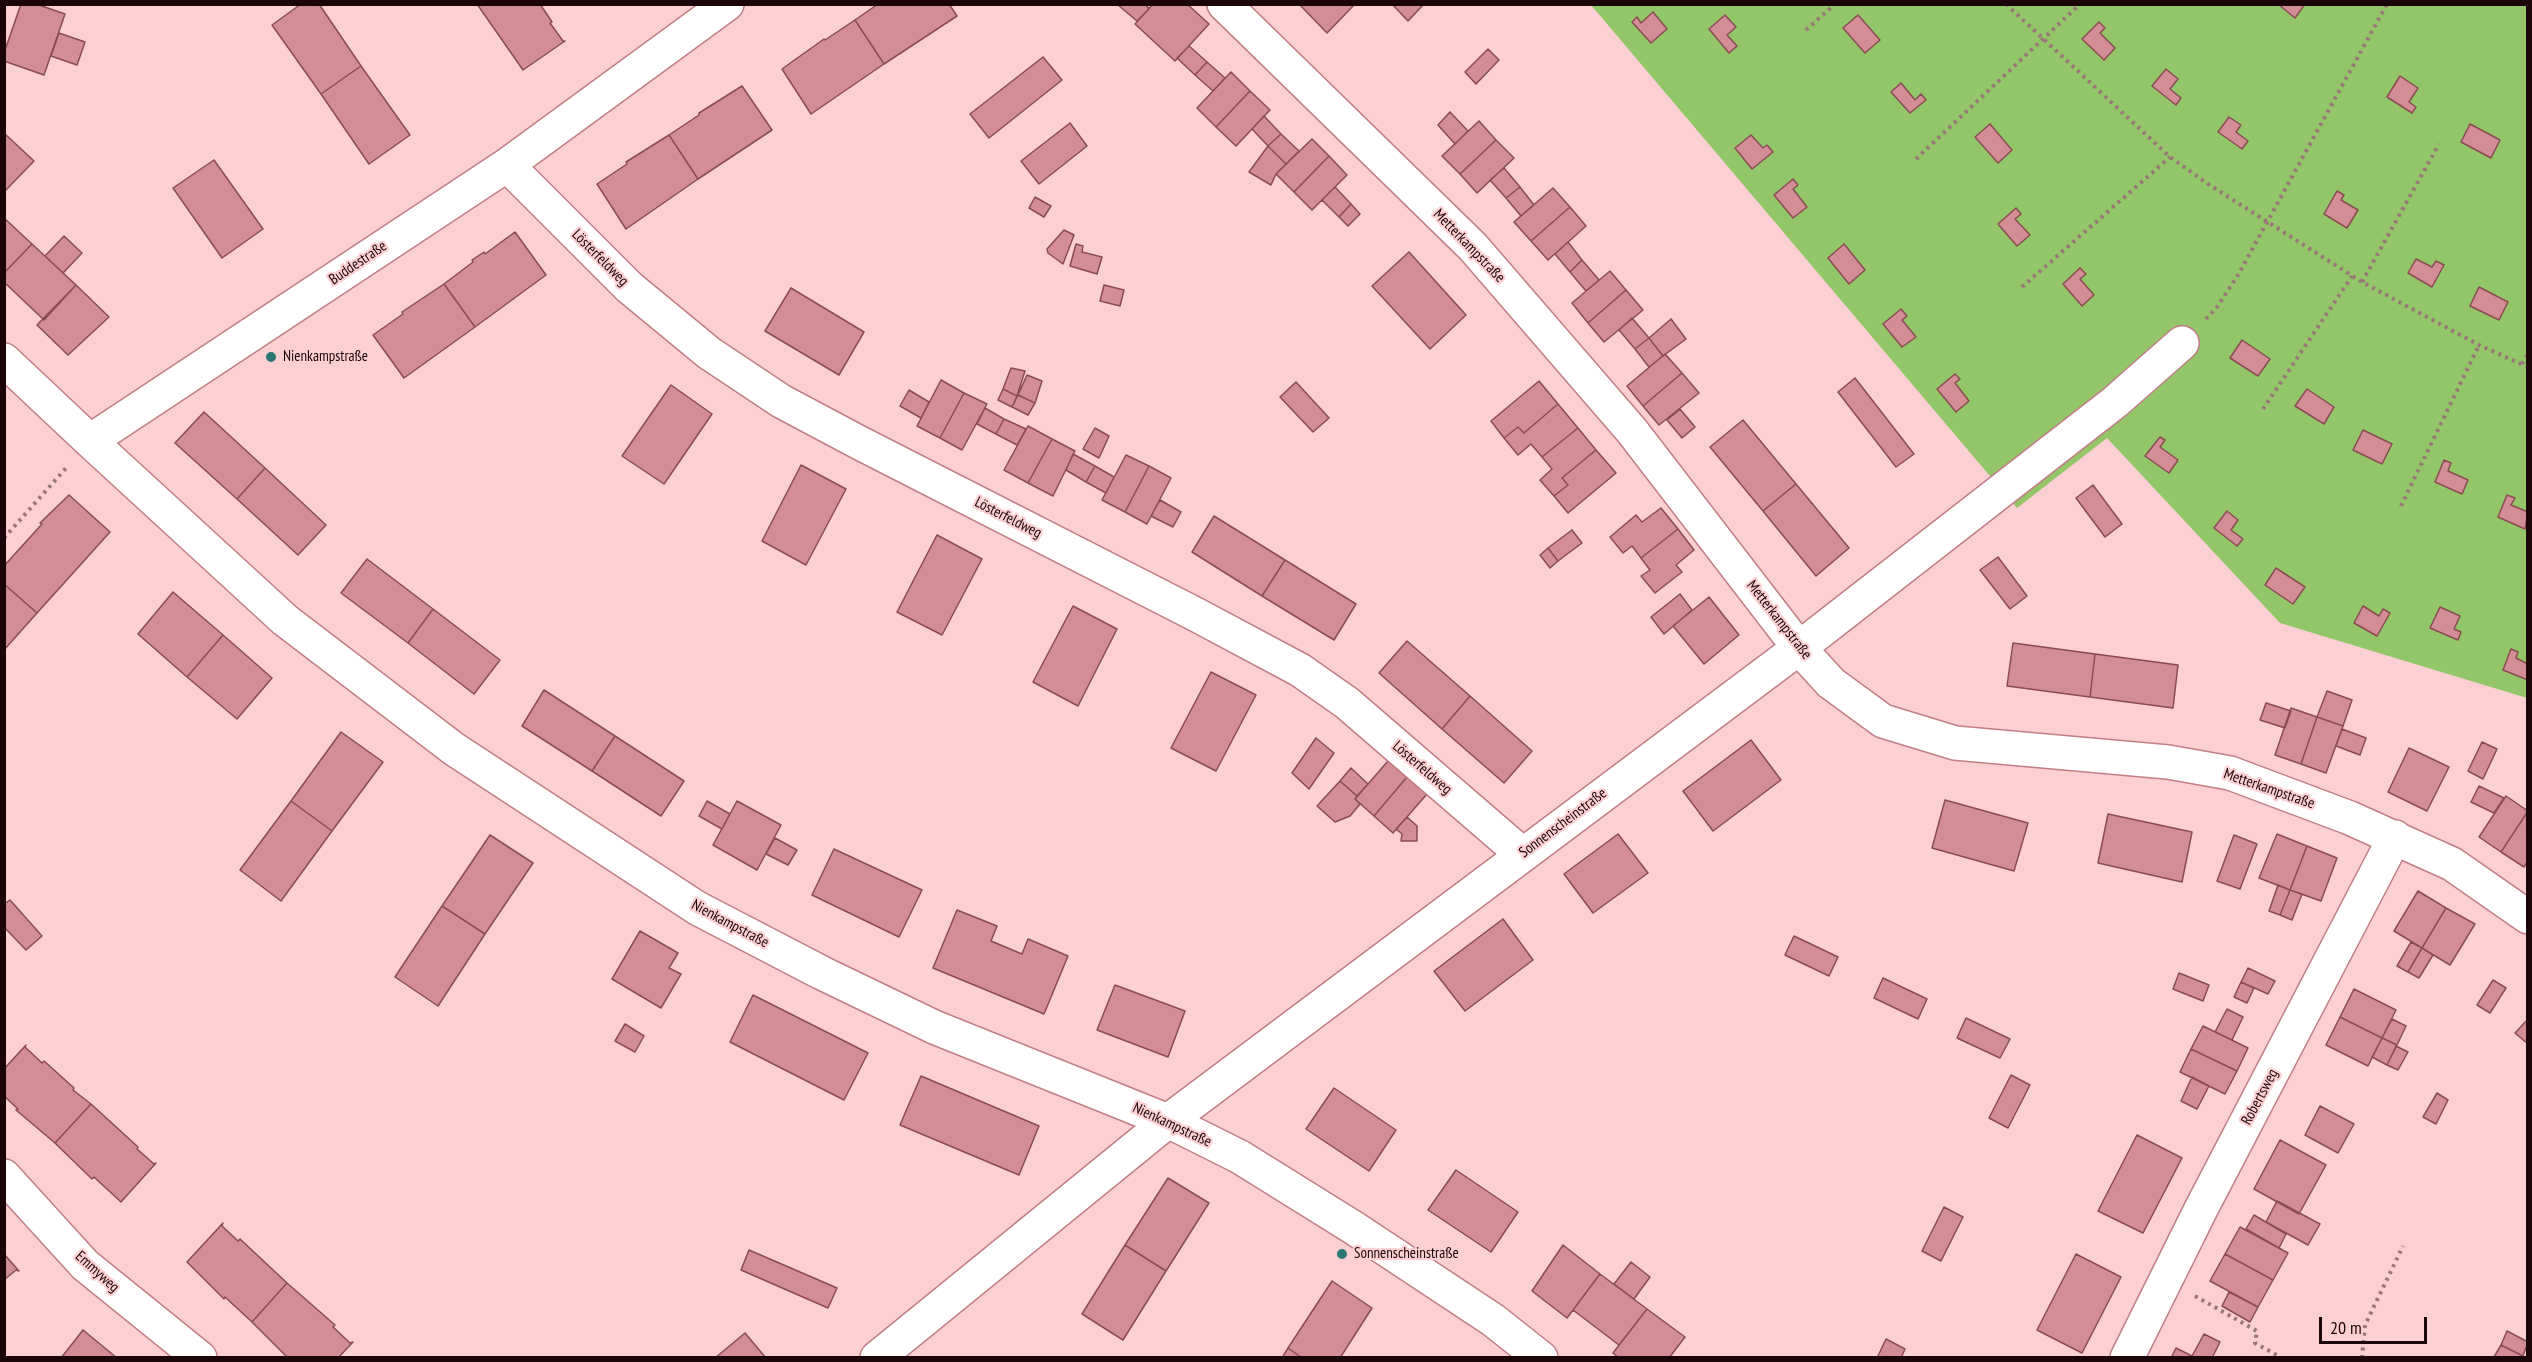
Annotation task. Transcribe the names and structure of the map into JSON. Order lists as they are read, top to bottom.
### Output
{
  "streets": {
    "street": [
      "Metterkampstraße",
      "Lösterfeldweg",
      "Buddestraße",
      "Sonnenscheinstraße",
      "Nienkampstraße",
      "Robertsweg",
      "Emmyweg"
    ]
  },
  "crossings": [
    ["Metterkampstraße", "Sonnenscheinstraße"],
    ["Metterkampstraße", "Robertsweg"],
    ["Lösterfeldweg", "Buddestraße"],
    ["Lösterfeldweg", "Sonnenscheinstraße"],
    ["Buddestraße", "Nienkampstraße"],
    ["Sonnenscheinstraße", "Nienkampstraße"]
  ],
  "places": ["Nienkampstraße", "Sonnenscheinstraße"],
  "scale_bar": "20 m"
}
